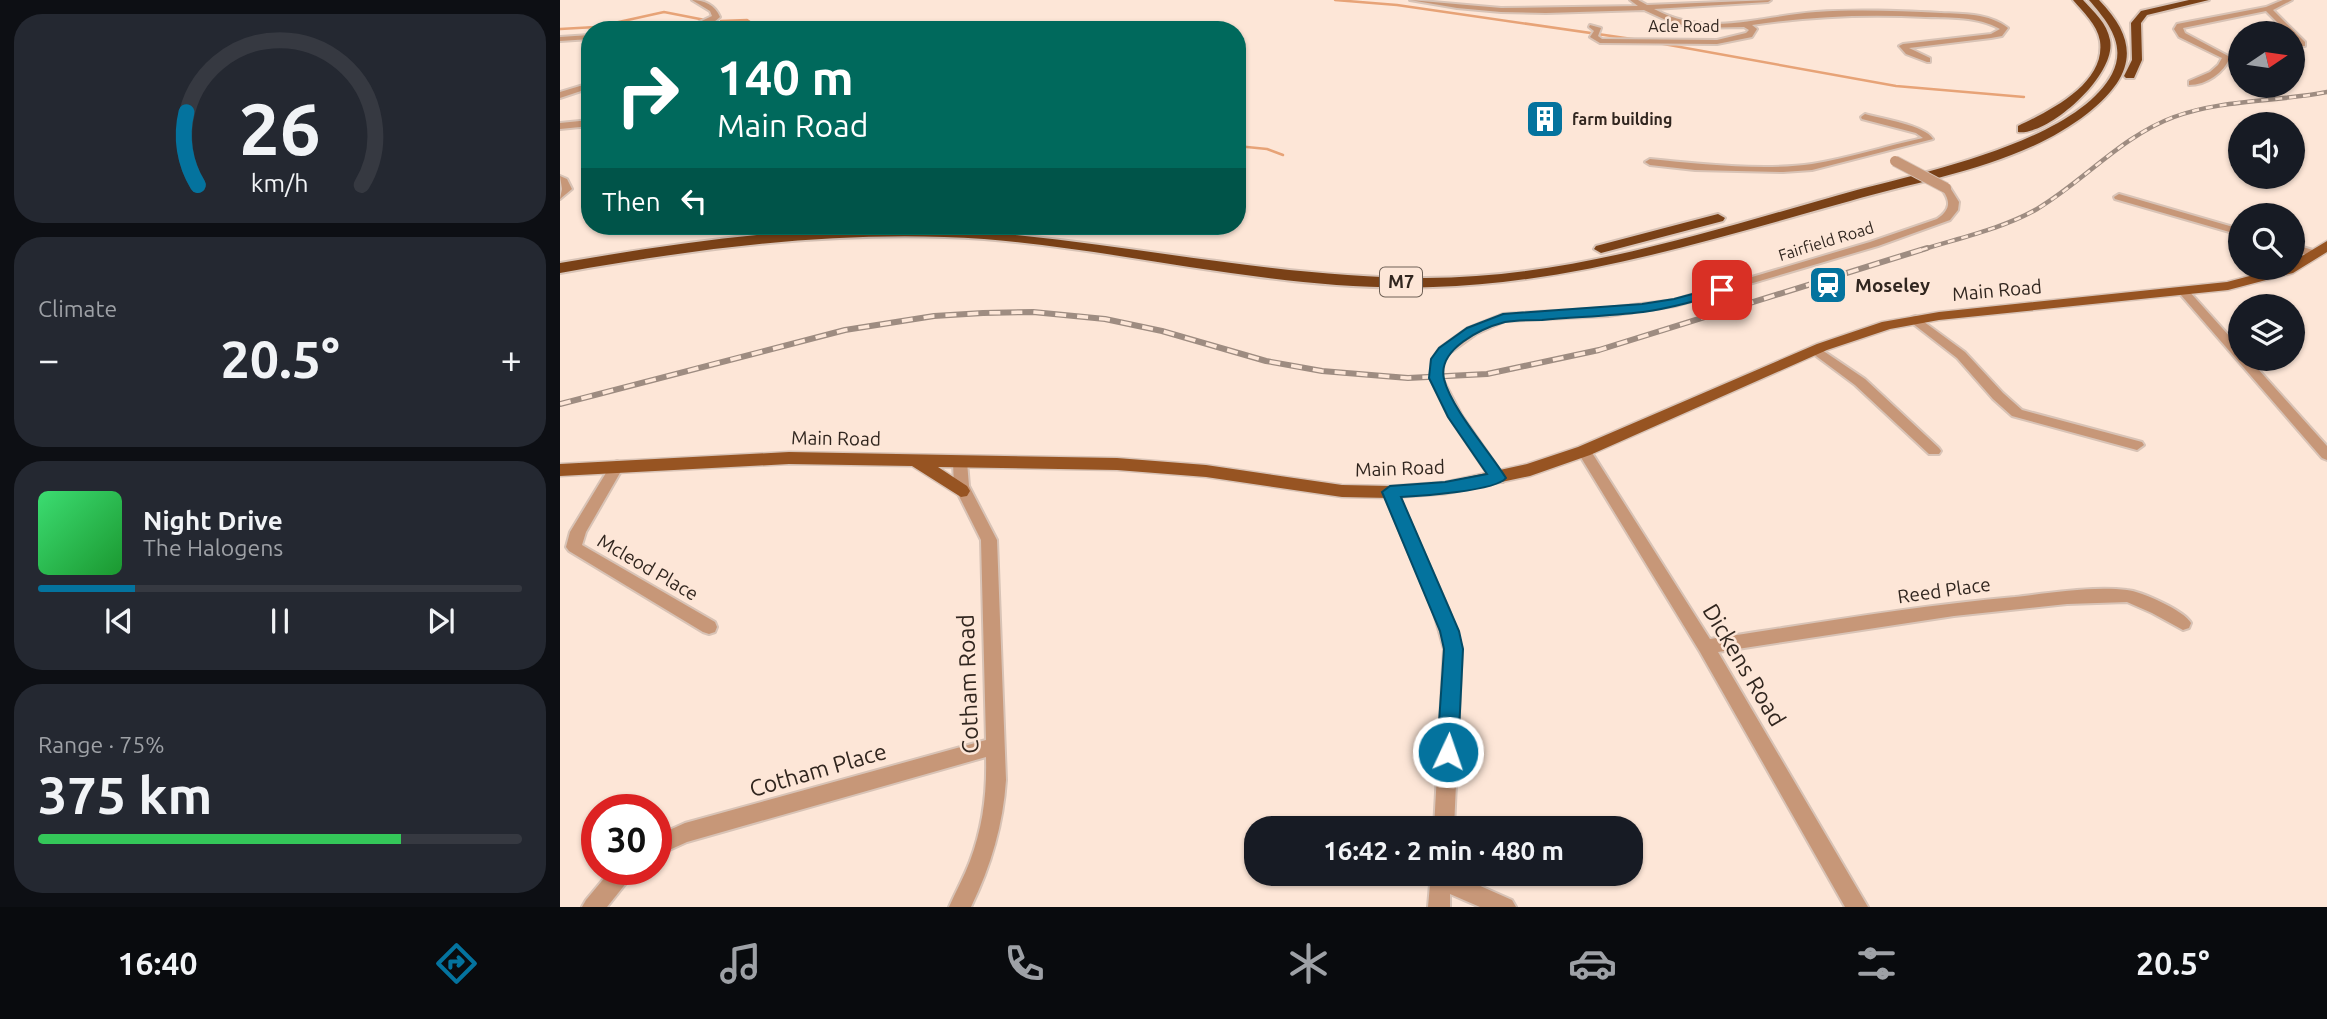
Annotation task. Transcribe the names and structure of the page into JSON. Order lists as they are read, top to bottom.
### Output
{
  "streets": {
    "highway": ["M7"],
    "main road": ["Main Road"],
    "street": [
      "Acle Road",
      "Fairfield Road",
      "Mcleod Place",
      "Reed Place",
      "Dickens Road",
      "Cotham Road",
      "Cotham Place"
    ]
  },
  "crossings": [
    ["Fairfield Road", "Main Road"],
    ["Main Road", "Mcleod Place"],
    ["Main Road", "Dickens Road"],
    ["Reed Place", "Dickens Road"],
    ["Cotham Road", "Cotham Place"]
  ],
  "places": {
    "building": ["farm building"],
    "station": ["Moseley"]
  },
  "north": "right",
  "page": {
    "turn": ["140 m", "Main Road"],
    "then": "Then",
    "tile": [
      "Climate",
      ["Range · 75%", "375 km"]
    ],
    "heat": ["−", "20.5°", "+"],
    "song": ["Night Drive", "The Halogens"],
    "limit": "30",
    "trip": "16:42 · 2 min · 480 m",
    "tabs": ["16:40", "20.5°"],
    "gauge": ["26", "km/h"]
  }
}
